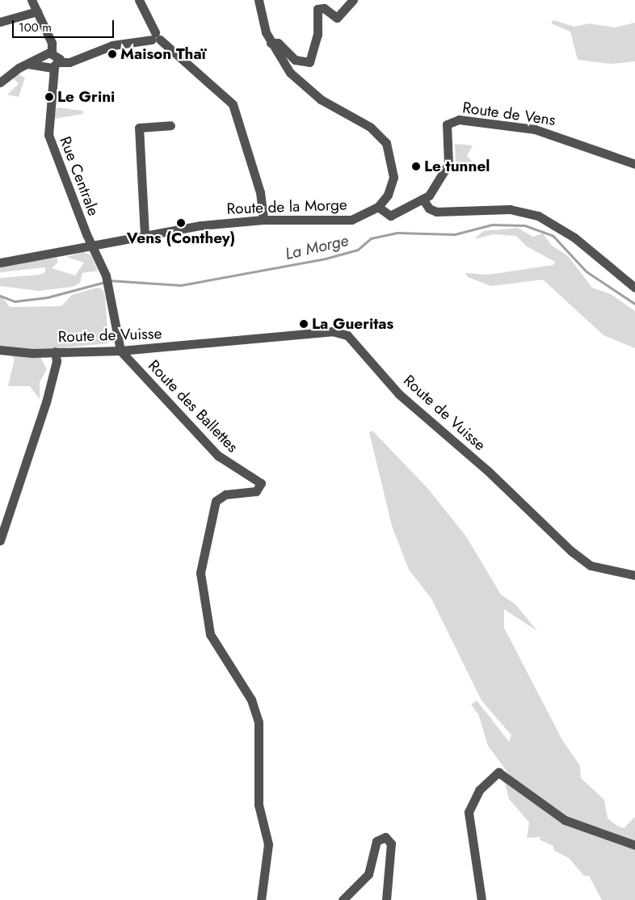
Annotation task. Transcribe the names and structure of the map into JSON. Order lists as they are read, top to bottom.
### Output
{
  "streets": {
    "street": [
      "Route de Vens",
      "Rue Centrale",
      "Route de la Morge",
      "Route de Vuisse",
      "Route des Ballettes"
    ]
  },
  "crossings": [
    ["Rue Centrale", "Route de la Morge"],
    ["Rue Centrale", "Route de Vuisse"],
    ["Rue Centrale", "Route des Ballettes"],
    ["Route de Vuisse", "Route des Ballettes"]
  ],
  "water": ["La Morge"],
  "places": [
    "Maison Thaï",
    "Le Grini",
    "Le tunnel",
    "Vens (Conthey)",
    "La Gueritas"
  ],
  "scale_bar": "100 m"
}
